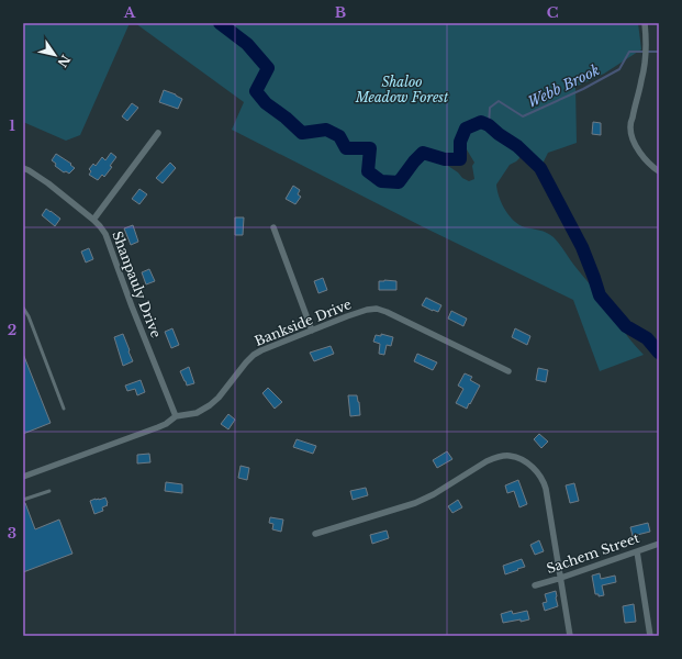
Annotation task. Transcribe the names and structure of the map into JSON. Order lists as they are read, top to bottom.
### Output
{
  "streets": {
    "street": ["Shanpauly Drive", "Bankside Drive", "Sachem Street"]
  },
  "crossings": [
    ["Shanpauly Drive", "Bankside Drive"]
  ],
  "water": ["Webb Brook"],
  "parks": ["Shaloo Meadow Forest"],
  "north": "bottom right",
  "grid": {
    "columns": ["A", "B", "C"],
    "rows": ["1", "2", "3"]
  }
}
